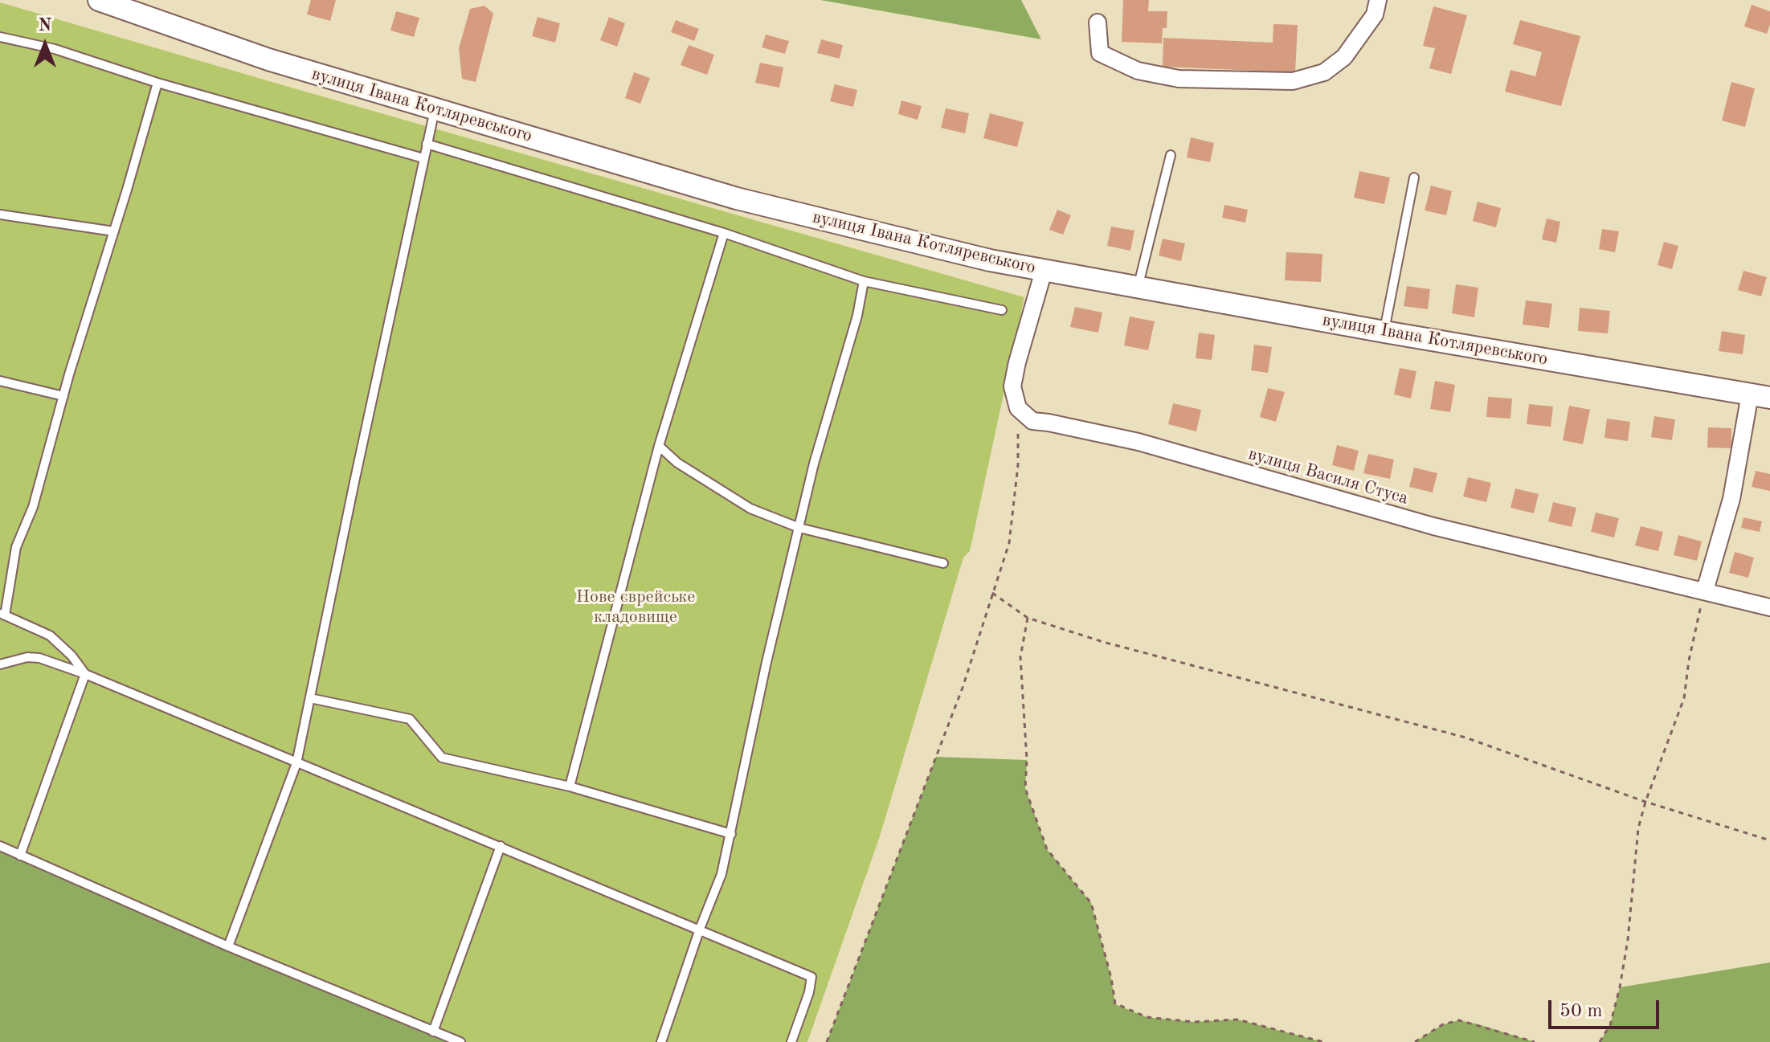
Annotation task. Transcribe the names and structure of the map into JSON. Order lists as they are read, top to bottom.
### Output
{
  "streets": {
    "street": ["вулиця Івана Котляревського", "вулиця Василя Стуса"]
  },
  "parks": ["Нове єврейське кладовище"],
  "scale_bar": "50 m",
  "north": "top"
}
